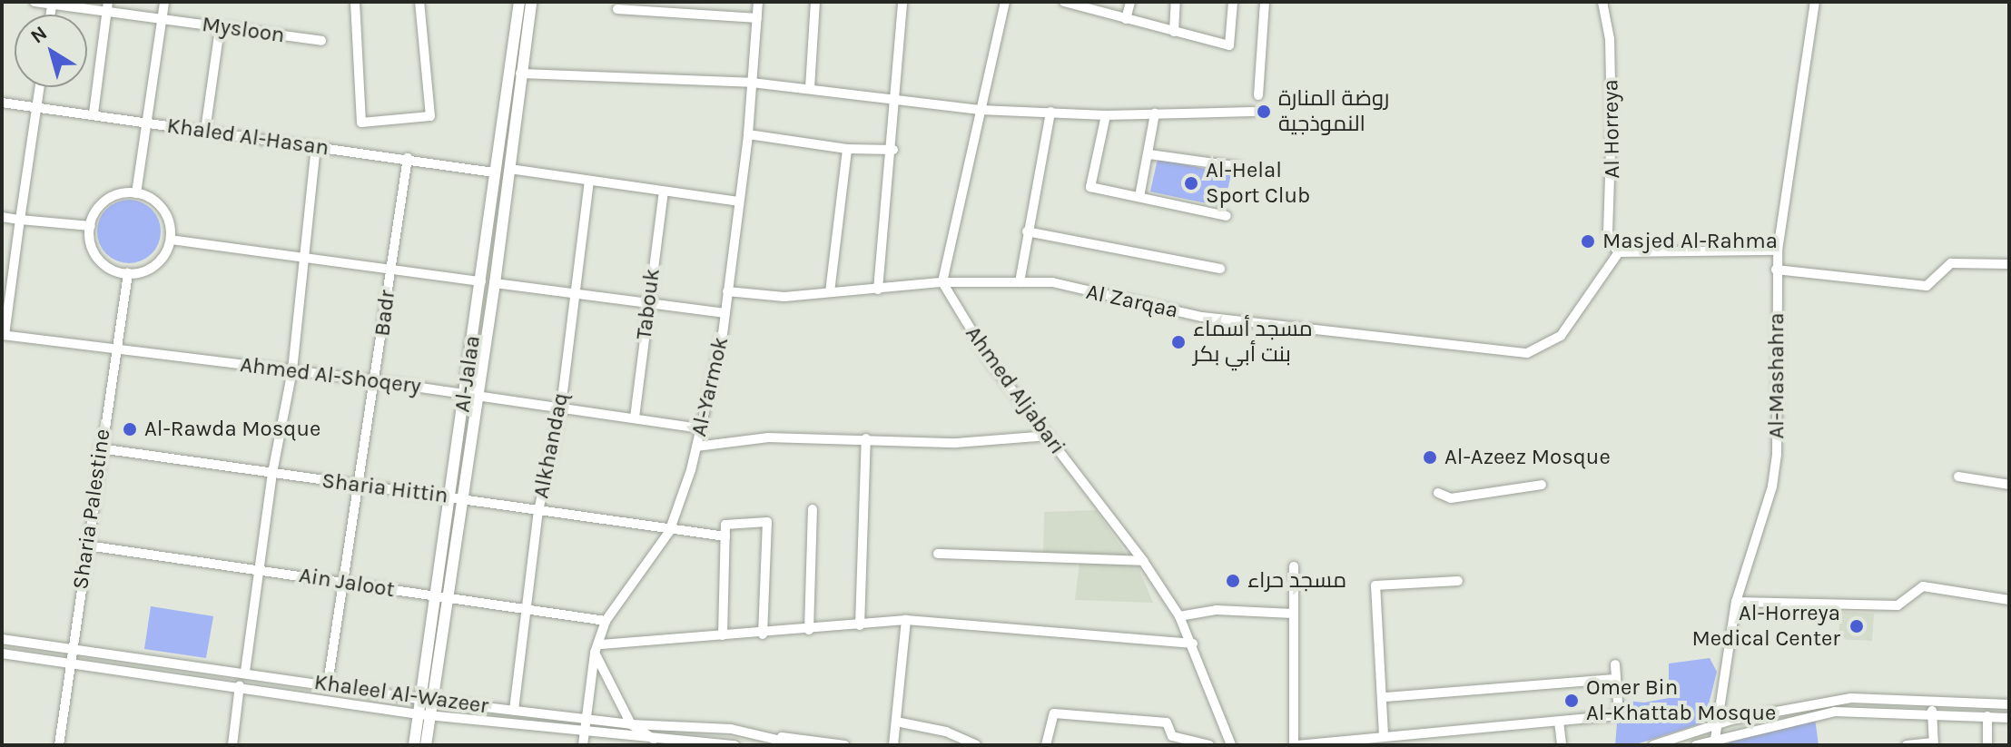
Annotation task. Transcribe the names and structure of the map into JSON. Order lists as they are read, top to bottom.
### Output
{
  "streets": {
    "main road": ["Al-Jalaa"],
    "street": [
      "Mysloon",
      "Al Horreya",
      "Khaled Al-Hasan",
      "Al Zarqaa",
      "Tabouk",
      "Badr",
      "Ahmed Al-Shoqery",
      "Al-Mashahra",
      "Al-Yarmok",
      "Ahmed Aljabari",
      "Alkhandaq",
      "Sharia Hittin",
      "Sharia Palestine",
      "Ain Jaloot",
      "Khaleel Al-Wazeer"
    ]
  },
  "crossings": [
    ["Al Horreya", "Al Zarqaa"],
    ["Khaled Al-Hasan", "Badr"],
    ["Khaled Al-Hasan", "Al-Jalaa"],
    ["Al Zarqaa", "Al-Yarmok"],
    ["Al Zarqaa", "Ahmed Aljabari"],
    ["Tabouk", "Ahmed Al-Shoqery"],
    ["Badr", "Ahmed Al-Shoqery"],
    ["Badr", "Sharia Hittin"],
    ["Badr", "Ain Jaloot"],
    ["Badr", "Khaleel Al-Wazeer"],
    ["Al-Jalaa", "Ahmed Al-Shoqery"],
    ["Al-Jalaa", "Sharia Hittin"],
    ["Al-Jalaa", "Ain Jaloot"],
    ["Al-Jalaa", "Khaleel Al-Wazeer"],
    ["Ahmed Al-Shoqery", "Al-Yarmok"],
    ["Ahmed Al-Shoqery", "Alkhandaq"],
    ["Ahmed Al-Shoqery", "Sharia Palestine"],
    ["Al-Yarmok", "Sharia Hittin"],
    ["Al-Yarmok", "Ain Jaloot"],
    ["Al-Yarmok", "Khaleel Al-Wazeer"],
    ["Alkhandaq", "Sharia Hittin"],
    ["Alkhandaq", "Ain Jaloot"],
    ["Alkhandaq", "Khaleel Al-Wazeer"],
    ["Sharia Hittin", "Sharia Palestine"],
    ["Sharia Palestine", "Ain Jaloot"],
    ["Sharia Palestine", "Khaleel Al-Wazeer"]
  ],
  "places": [
    "روضة المنارة النموذجية",
    "Al-Helal Sport Club",
    "Masjed Al-Rahma",
    "مسجد أسماء بنت أبي بكر",
    "Al-Rawda Mosque",
    "Al-Azeez Mosque",
    "مسجد حراء",
    "Al-Horreya Medical Center",
    "Omer Bin Al-Khattab Mosque"
  ],
  "north": "top left"
}
